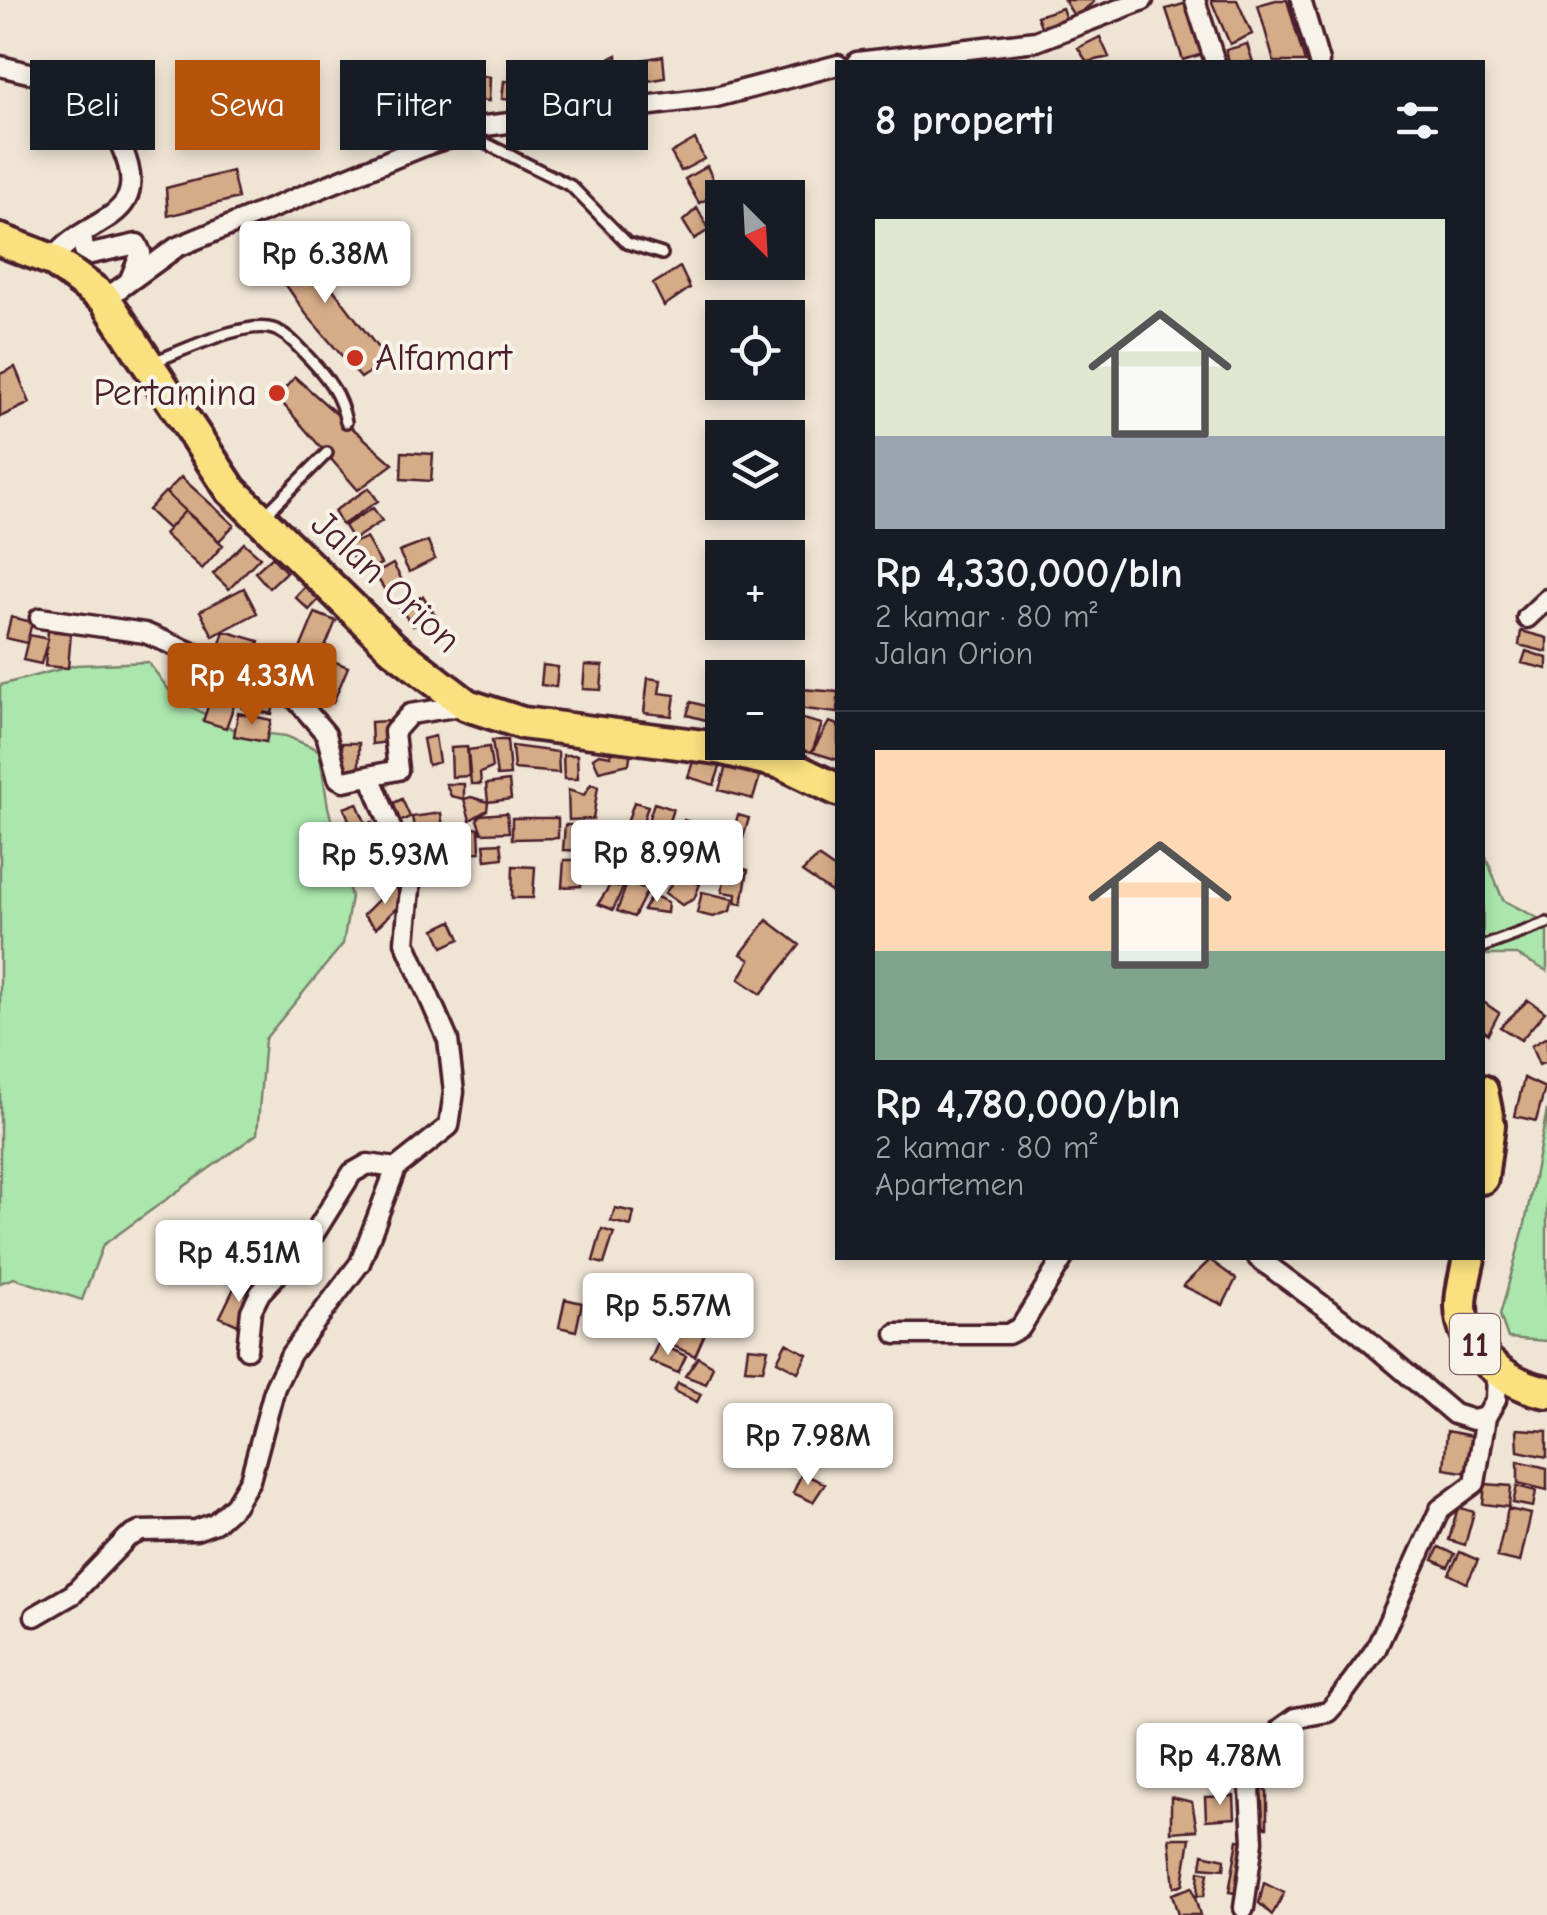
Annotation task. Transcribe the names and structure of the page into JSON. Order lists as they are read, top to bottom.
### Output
{
  "streets": {
    "highway": ["Jalan Orion", "11"]
  },
  "places": ["Alfamart", "Pertamina"],
  "north": "bottom right",
  "page": {
    "chip": [
      "Beli",
      "Sewa",
      "Filter",
      "Baru"
    ],
    "heading": "8 properti",
    "map_buttons": ["+", "−"],
    "list": [
      {
        "name": "Rp 4,330,000/bln",
        "note": "2 kamar · 80 m² · Jalan Orion"
      },
      {
        "name": "Rp 4,780,000/bln",
        "note": "2 kamar · 80 m² · Apartemen"
      }
    ],
    "price": [
      "Rp 6.38M",
      "Rp 4.33M",
      "Rp 8.99M",
      "Rp 5.93M",
      "Rp 4.51M",
      "Rp 5.57M",
      "Rp 7.98M",
      "Rp 4.78M"
    ]
  }
}
